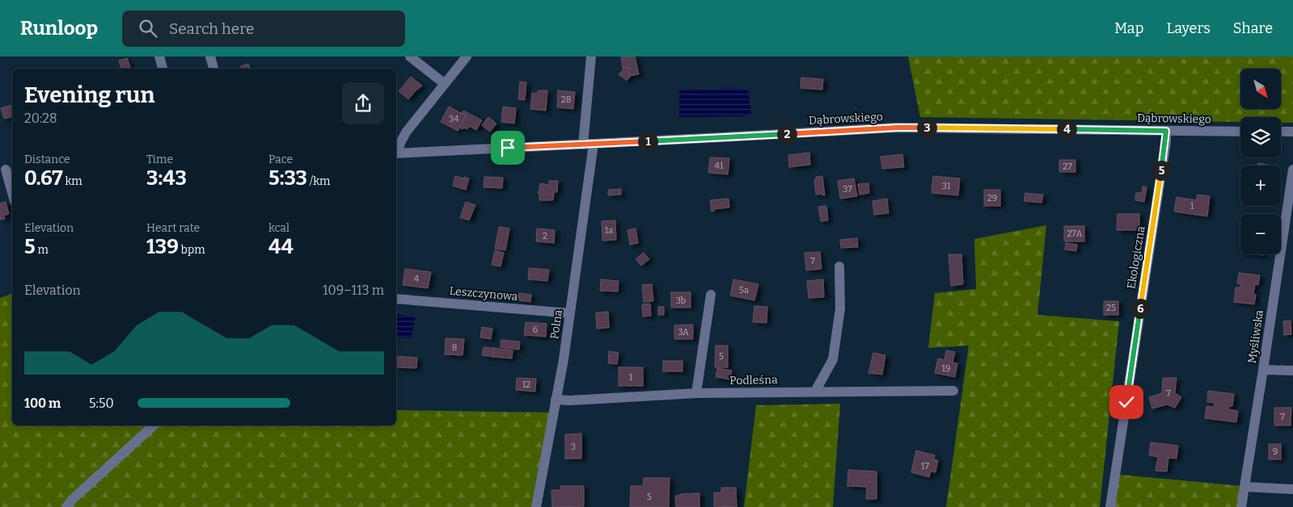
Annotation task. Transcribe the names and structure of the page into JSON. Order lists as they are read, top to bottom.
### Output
{
  "streets": {
    "street": [
      "Dąbrowskiego",
      "Ekologiczna",
      "Leszczynowa",
      "Polna",
      "Myśliwska",
      "Podleśna"
    ]
  },
  "crossings": [
    ["Dąbrowskiego", "Ekologiczna"],
    ["Dąbrowskiego", "Polna"],
    ["Leszczynowa", "Polna"],
    ["Polna", "Podleśna"]
  ],
  "house_numbers": [
    "28",
    "34",
    "41",
    "27",
    "31",
    "37",
    "29",
    "1",
    "1a",
    "27A",
    "2",
    "7",
    "4",
    "5a",
    "3b",
    "25",
    "6",
    "3A",
    "8",
    "5",
    "19",
    "1",
    "12",
    "7",
    "7",
    "3",
    "9",
    "17",
    "5"
  ],
  "north": "bottom right",
  "page": {
    "header": "Runloop",
    "search": "Search here",
    "nav": ["Map", "Layers", "Share"],
    "map_buttons": ["+", "−"],
    "heading": ["Evening run", "20:28"],
    "pins": [
      "3",
      "4",
      "2",
      "1",
      "5",
      "6"
    ],
    "stats": [
      ["Distance", "0.67 km"],
      ["Time", "3:43"],
      ["Pace", "5:33 /km"],
      ["Elevation", "5 m"],
      ["Heart rate", "139 bpm"],
      ["kcal", "44"]
    ],
    "chart": ["Elevation", "109–113 m"],
    "list": [
      {
        "name": "100 m",
        "note": "5:50"
      }
    ]
  }
}
